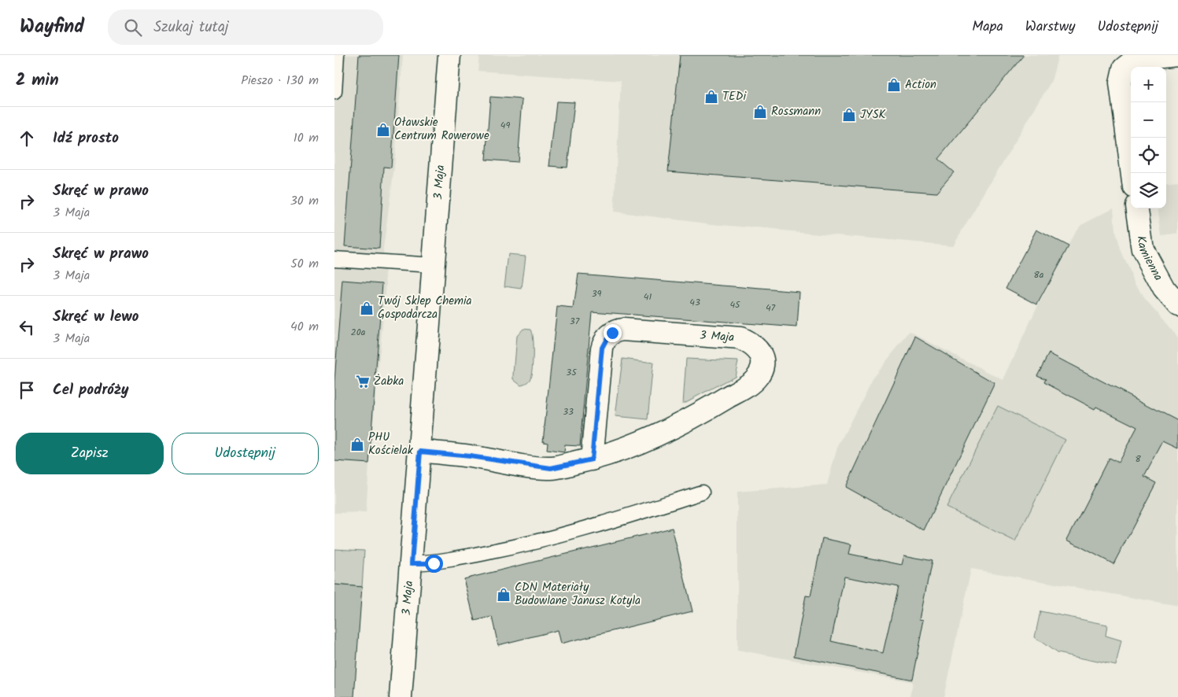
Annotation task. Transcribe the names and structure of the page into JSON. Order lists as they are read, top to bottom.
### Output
{
  "streets": {
    "street": ["3 Maja", "Kamienna"]
  },
  "places": {
    "shop": [
      "Action",
      "TEDi",
      "Rossmann",
      "JYSK",
      "Oławskie Centrum Rowerowe",
      "Twój Sklep Chemia Gospodarcza",
      "PHU Kościelak",
      "CDN Materiały Budowlane Janusz Kotyla"
    ],
    "supermarket": ["Żabka"]
  },
  "house_numbers": [
    "49",
    "8a",
    "39",
    "41",
    "43",
    "45",
    "47",
    "37",
    "20a",
    "35",
    "33",
    "8"
  ],
  "page": {
    "header": "Wayfind",
    "search": "Szukaj tutaj",
    "nav": ["Mapa", "Warstwy", "Udostępnij"],
    "heading": ["2 min", "Pieszo · 130 m"],
    "map_buttons": ["+", "−"],
    "list": [
      ["Idź prosto", "10 m"],
      ["Skręć w prawo", "3 Maja", "30 m"],
      ["Skręć w prawo", "3 Maja", "50 m"],
      ["Skręć w lewo", "3 Maja", "40 m"],
      "Cel podróży"
    ],
    "buttons": ["Zapisz", "Udostępnij"]
  }
}
